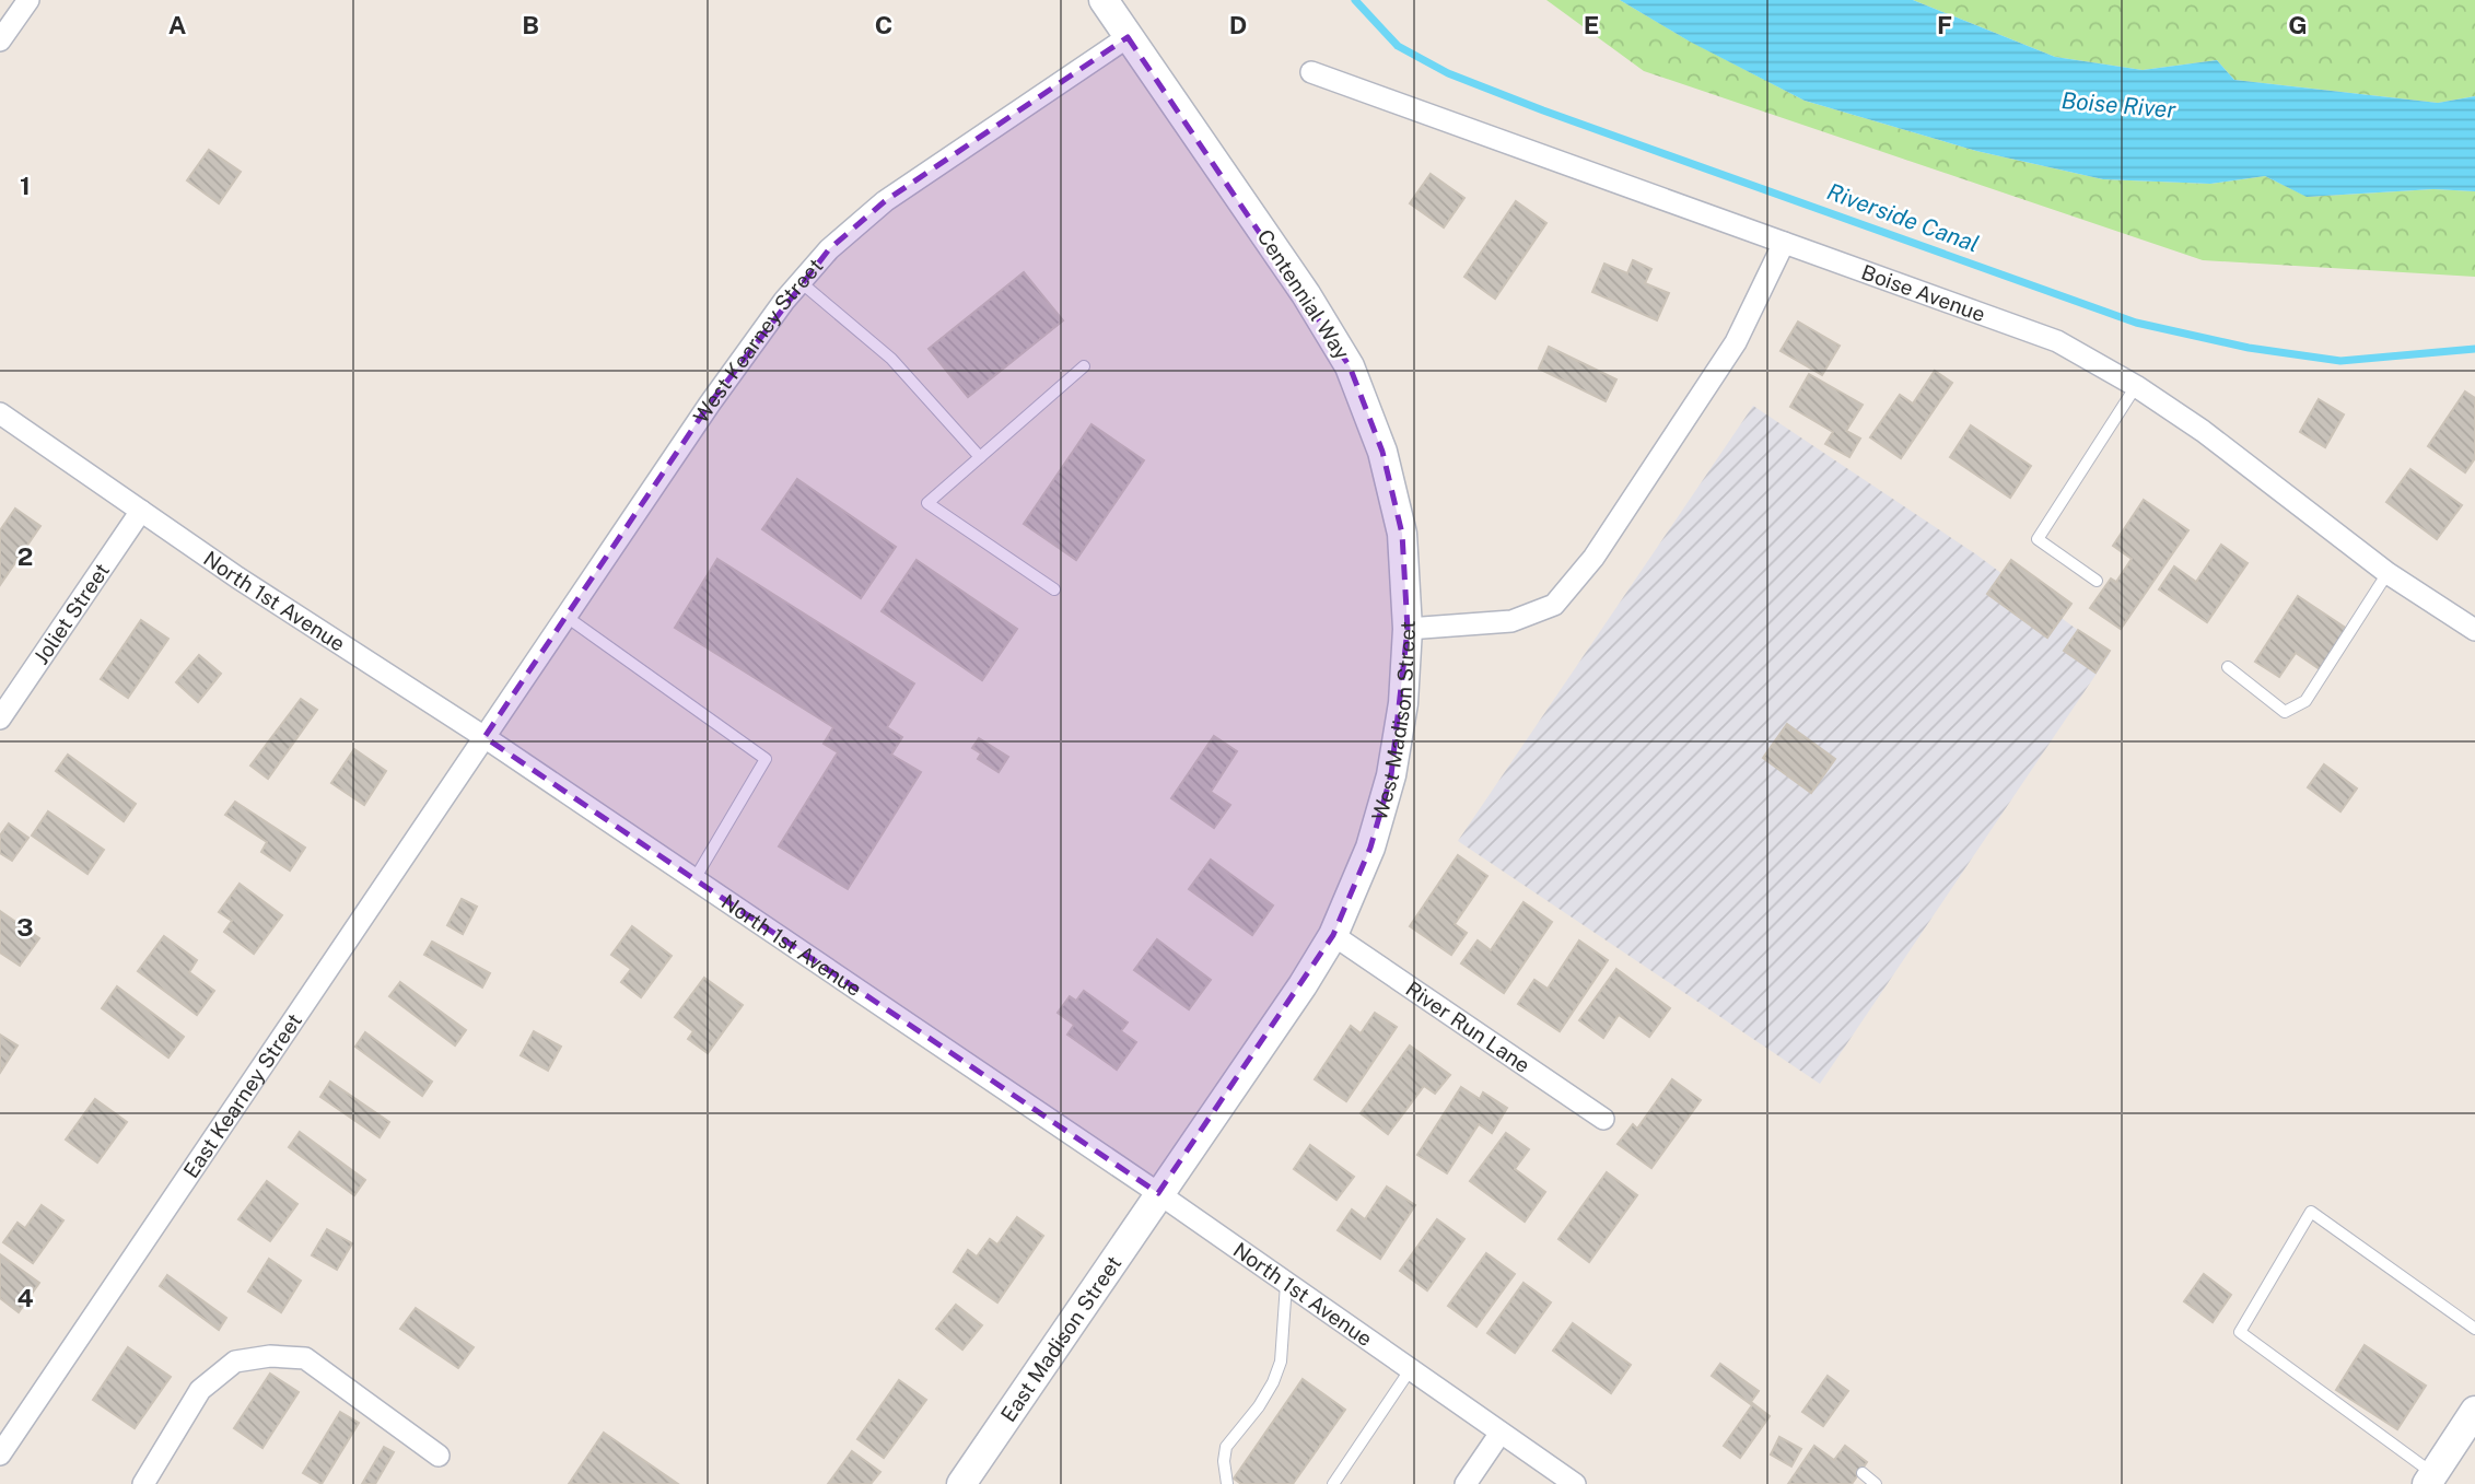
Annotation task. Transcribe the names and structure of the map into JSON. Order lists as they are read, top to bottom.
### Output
{
  "streets": {
    "main road": ["Centennial Way", "West Madison Street", "East Madison Street"],
    "street": [
      "Boise Avenue",
      "West Kearney Street",
      "North 1st Avenue",
      "Joliet Street",
      "River Run Lane",
      "East Kearney Street"
    ]
  },
  "crossings": [
    ["Boise Avenue", "West Madison Street"],
    ["Centennial Way", "West Kearney Street"],
    ["Centennial Way", "West Madison Street"],
    ["West Kearney Street", "North 1st Avenue"],
    ["West Kearney Street", "East Kearney Street"],
    ["North 1st Avenue", "Joliet Street"],
    ["North 1st Avenue", "West Madison Street"],
    ["North 1st Avenue", "East Kearney Street"],
    ["North 1st Avenue", "East Madison Street"],
    ["West Madison Street", "River Run Lane"],
    ["West Madison Street", "East Madison Street"]
  ],
  "water": ["Boise River", "Riverside Canal"],
  "grid": {
    "columns": [
      "A",
      "B",
      "C",
      "D",
      "E",
      "F",
      "G"
    ],
    "rows": [
      "1",
      "2",
      "3",
      "4"
    ]
  }
}
